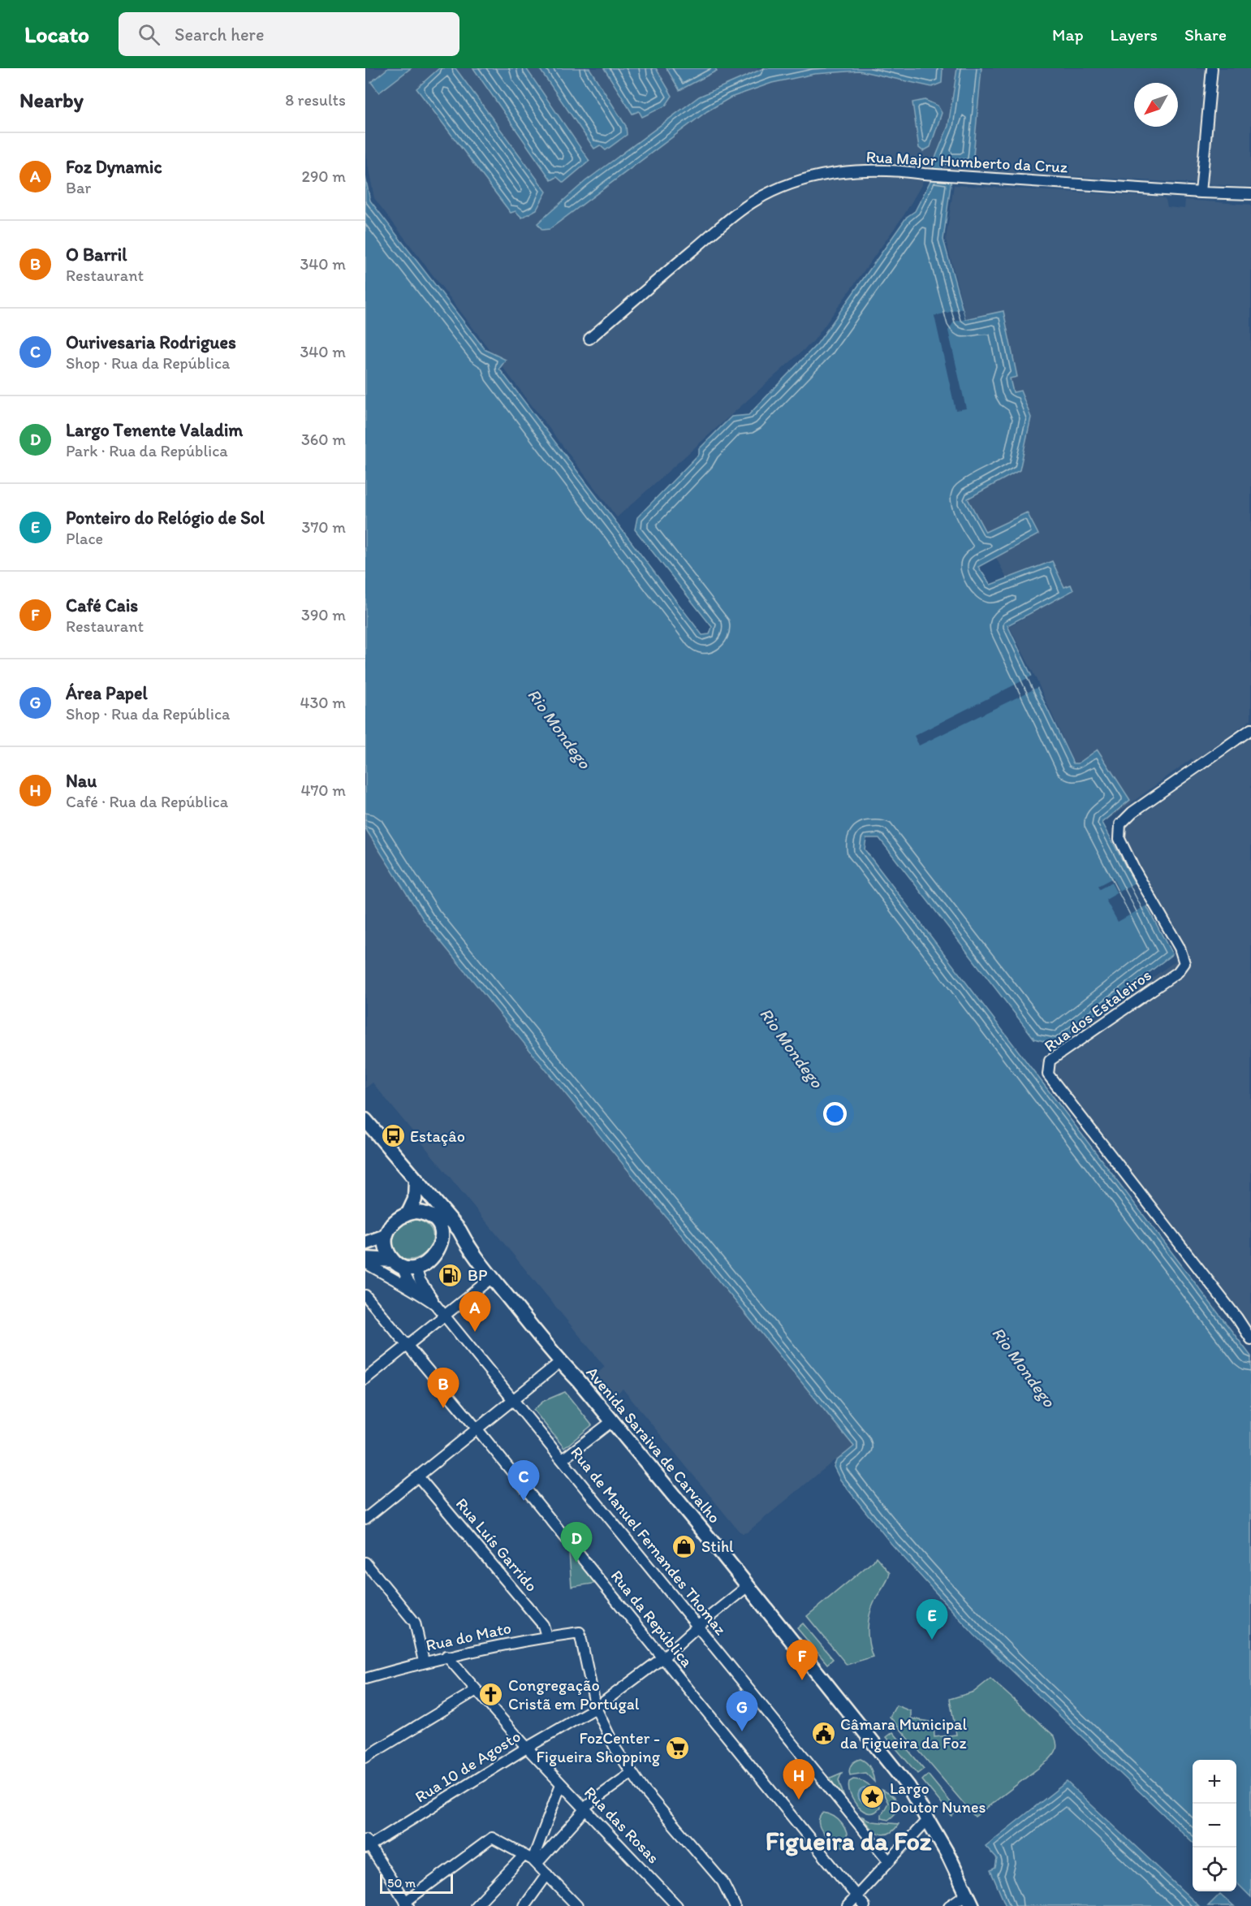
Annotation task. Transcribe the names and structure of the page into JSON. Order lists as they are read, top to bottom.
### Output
{
  "streets": {
    "main road": ["Avenida Saraiva de Carvalho"],
    "street": [
      "Rua Major Humberto da Cruz",
      "Rua dos Estaleiros",
      "Rua de Manuel Fernandes Thomaz",
      "Rua Luís Garrido",
      "Rua da República",
      "Rua do Mato",
      "Rua 10 de Agosto",
      "Rua das Rosas"
    ]
  },
  "crossings": [
    ["Avenida Saraiva de Carvalho", "Rua 10 de Agosto"],
    ["Rua de Manuel Fernandes Thomaz", "Rua 10 de Agosto"],
    ["Rua Luís Garrido", "Rua do Mato"],
    ["Rua da República", "Rua 10 de Agosto"],
    ["Rua do Mato", "Rua 10 de Agosto"],
    ["Rua do Mato", "Rua das Rosas"],
    ["Rua 10 de Agosto", "Rua das Rosas"]
  ],
  "districts": ["Figueira da Foz"],
  "water": ["Rio Mondego"],
  "places": {
    "bus stop": ["Estaçâo"],
    "fuel station": ["BP"],
    "shop": ["Stihl"],
    "church": ["Congregação Cristã em Portugal"],
    "public building": ["Câmara Municipal da Figueira da Foz"],
    "supermarket": ["FozCenter - Figueira Shopping"],
    "place": ["Largo Doutor Nunes"]
  },
  "scale_bar": "50 m",
  "north": "bottom left",
  "page": {
    "header": "Locato",
    "search": "Search here",
    "nav": ["Map", "Layers", "Share"],
    "heading": ["Nearby", "8 results"],
    "list": [
      {
        "mark": "A",
        "name": "Foz Dynamic",
        "note": "Bar",
        "value": "290 m"
      },
      {
        "mark": "B",
        "name": "O Barril",
        "note": "Restaurant",
        "value": "340 m"
      },
      {
        "mark": "C",
        "name": "Ourivesaria Rodrigues",
        "note": "Shop · Rua da República",
        "value": "340 m"
      },
      {
        "mark": "D",
        "name": "Largo Tenente Valadim",
        "note": "Park · Rua da República",
        "value": "360 m"
      },
      {
        "mark": "E",
        "name": "Ponteiro do Relógio de Sol",
        "note": "Place",
        "value": "370 m"
      },
      {
        "mark": "F",
        "name": "Café Cais",
        "note": "Restaurant",
        "value": "390 m"
      },
      {
        "mark": "G",
        "name": "Área Papel",
        "note": "Shop · Rua da República",
        "value": "430 m"
      },
      {
        "mark": "H",
        "name": "Nau",
        "note": "Café · Rua da República",
        "value": "470 m"
      }
    ],
    "pins": [
      "A",
      "B",
      "C",
      "D",
      "E",
      "F",
      "G",
      "H"
    ],
    "map_buttons": ["+", "−"],
    "scale": "50 m"
  }
}
